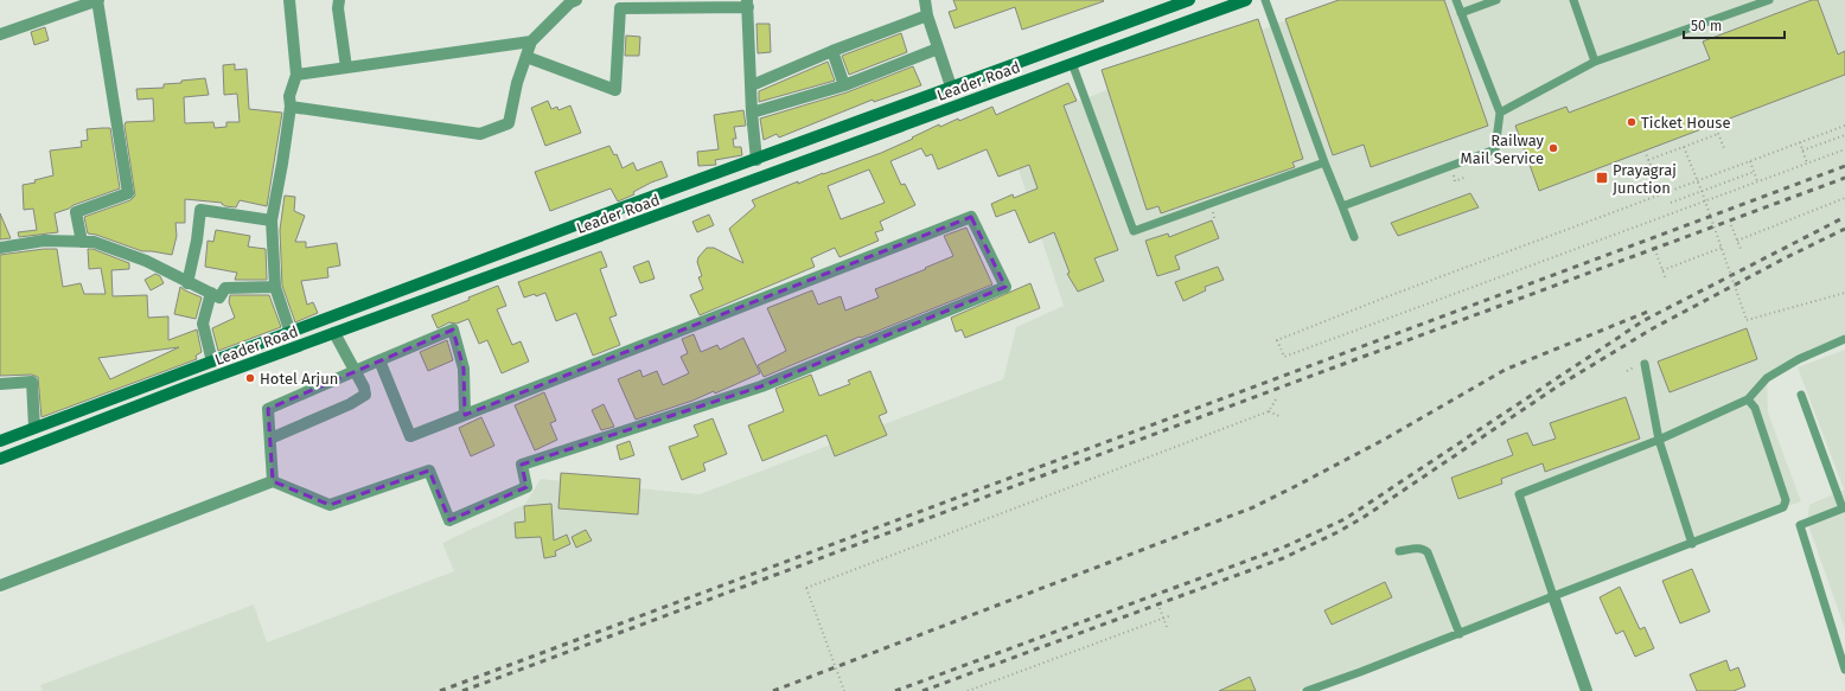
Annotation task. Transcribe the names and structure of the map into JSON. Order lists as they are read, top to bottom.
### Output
{
  "streets": {
    "main road": ["Leader Road"]
  },
  "places": {
    "other": ["Ticket House", "Railway Mail Service", "Hotel Arjun"],
    "transit": ["Prayagraj Junction"]
  },
  "scale_bar": "50 m"
}
